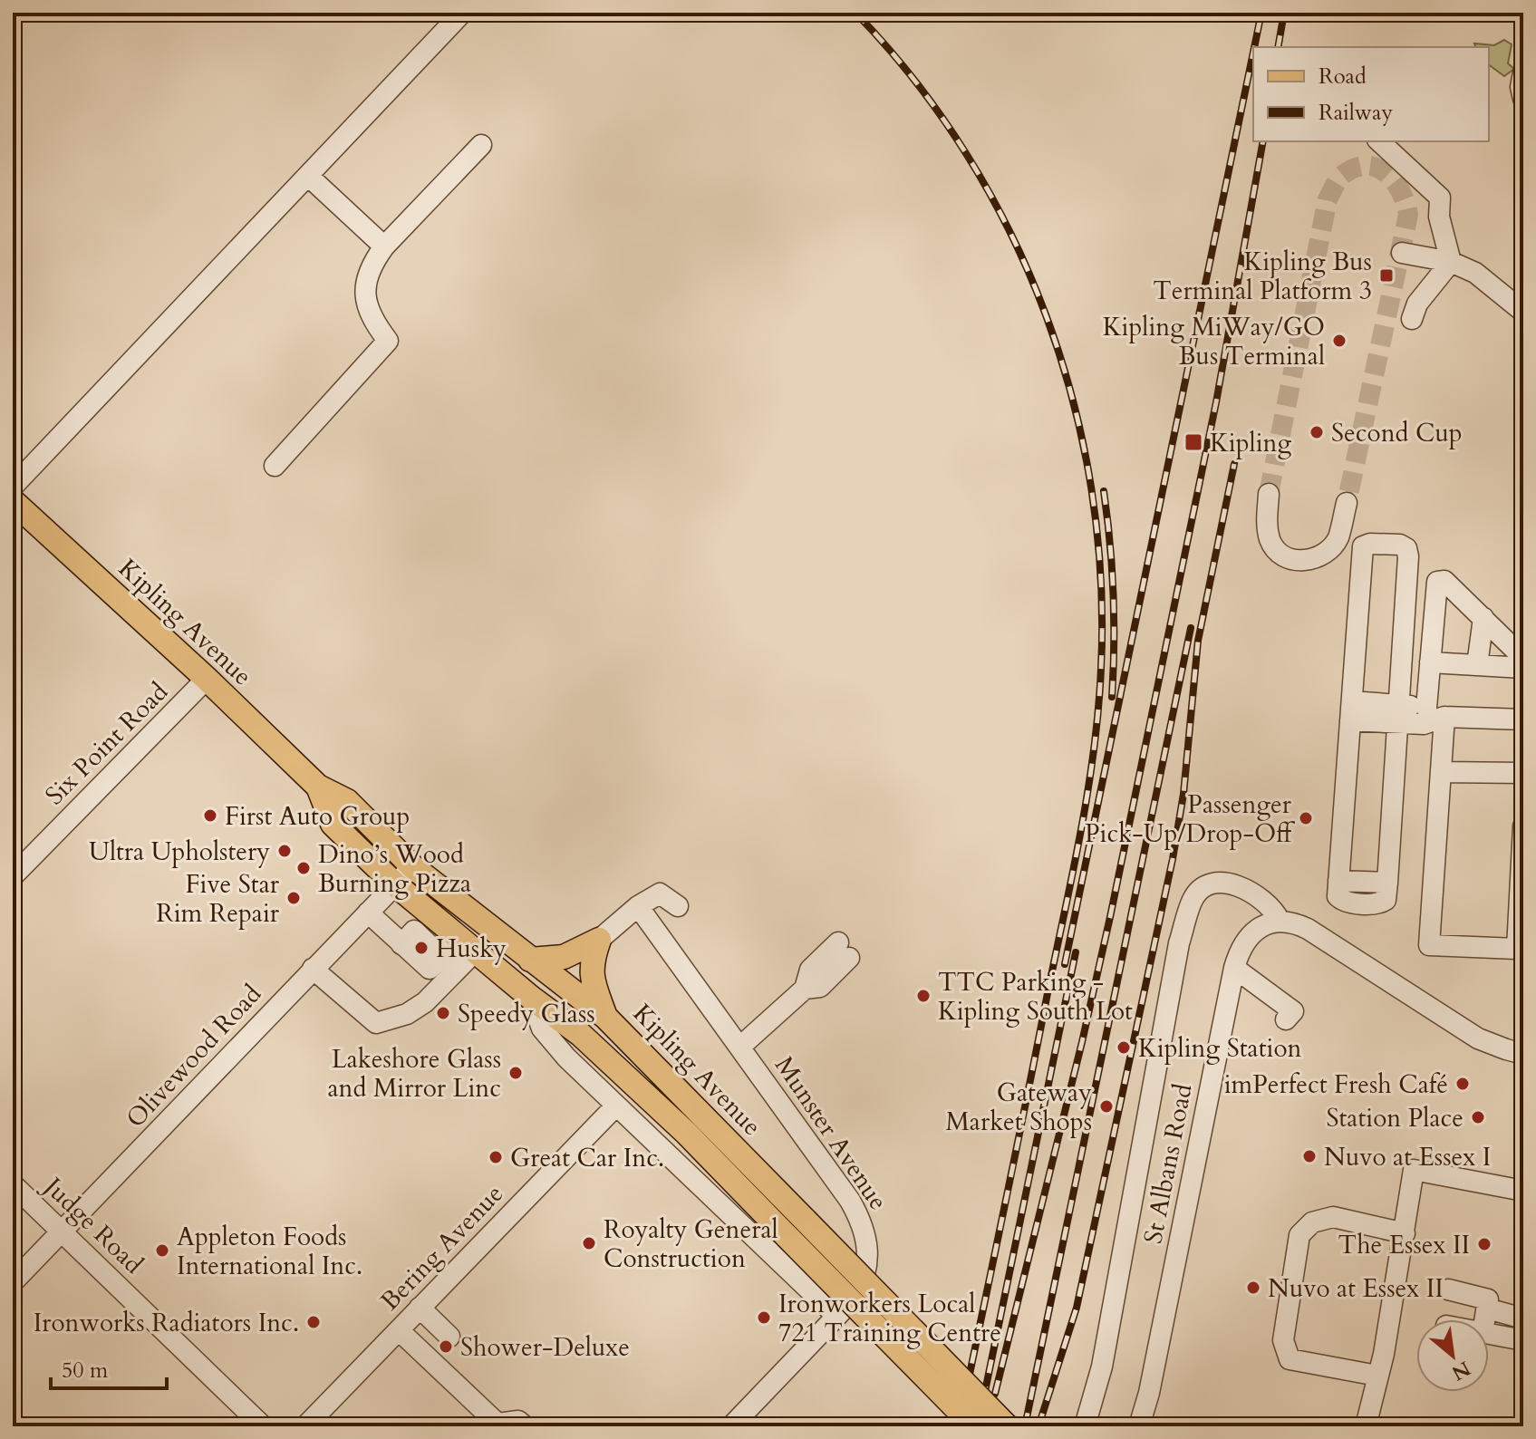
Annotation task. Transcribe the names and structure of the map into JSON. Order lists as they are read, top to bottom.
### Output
{
  "streets": {
    "main road": ["Kipling Avenue"],
    "street": [
      "Six Point Road",
      "Olivewood Road",
      "Munster Avenue",
      "St Albans Road",
      "Judge Road",
      "Bering Avenue"
    ]
  },
  "crossings": [
    ["Kipling Avenue", "Six Point Road"],
    ["Kipling Avenue", "Olivewood Road"],
    ["Kipling Avenue", "Munster Avenue"],
    ["Kipling Avenue", "Bering Avenue"],
    ["Olivewood Road", "Judge Road"]
  ],
  "places": {
    "transit": ["Kipling Bus Terminal Platform 3", "Kipling"],
    "other": [
      "Kipling MiWay/GO Bus Terminal",
      "Second Cup",
      "First Auto Group",
      "Passenger Pick-Up/Drop-Off",
      "Ultra Upholstery",
      "Dino’s Wood Burning Pizza",
      "Five Star Rim Repair",
      "Husky",
      "TTC Parking - Kipling South Lot",
      "Speedy Glass",
      "Kipling Station",
      "Lakeshore Glass and Mirror Linc",
      "imPerfect Fresh Café",
      "Gateway Market Shops",
      "Station Place",
      "Nuvo at Essex I",
      "Great Car Inc.",
      "Royalty General Construction",
      "The Essex II",
      "Appleton Foods International Inc.",
      "Nuvo at Essex II",
      "Ironworkers Local 721 Training Centre",
      "Ironworks Radiators Inc.",
      "Shower-Deluxe"
    ]
  },
  "legend": ["Road", "Railway"],
  "scale_bar": "50 m",
  "north": "bottom right"
}
